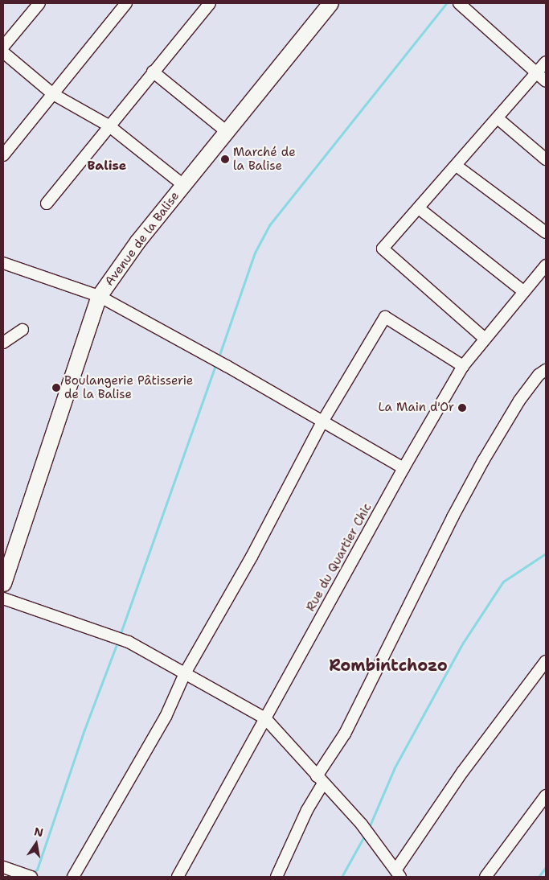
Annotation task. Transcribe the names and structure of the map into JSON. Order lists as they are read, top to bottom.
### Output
{
  "streets": {
    "street": ["Avenue de la Balise", "Rue du Quartier Chic"]
  },
  "districts": ["Balise", "Rombintchozo"],
  "places": ["Marché de la Balise", "Boulangerie Pâtisserie de la Balise", "La Main d'Or"],
  "north": "top"
}
